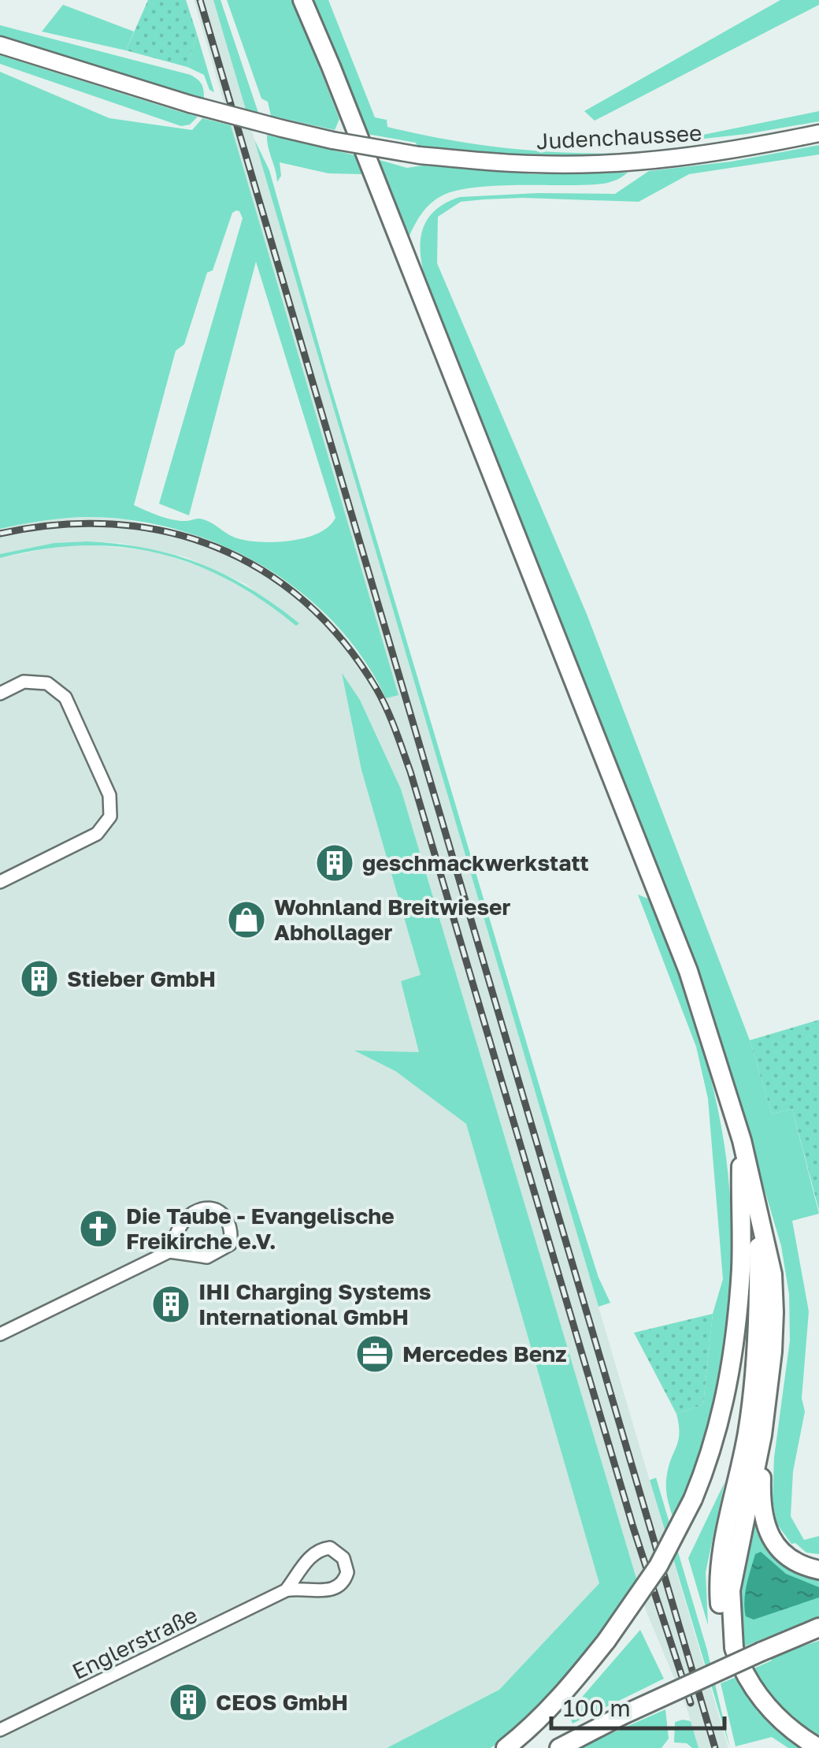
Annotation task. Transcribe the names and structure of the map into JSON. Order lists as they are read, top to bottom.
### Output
{
  "streets": {
    "main road": ["Judenchaussee"],
    "street": ["Englerstraße"]
  },
  "places": {
    "building": [
      "geschmackwerkstatt",
      "Stieber GmbH",
      "IHI Charging Systems International GmbH",
      "CEOS GmbH"
    ],
    "shop": ["Wohnland Breitwieser Abhollager"],
    "church": ["Die Taube - Evangelische Freikirche e.V."],
    "office": ["Mercedes Benz"]
  },
  "scale_bar": "100 m"
}
